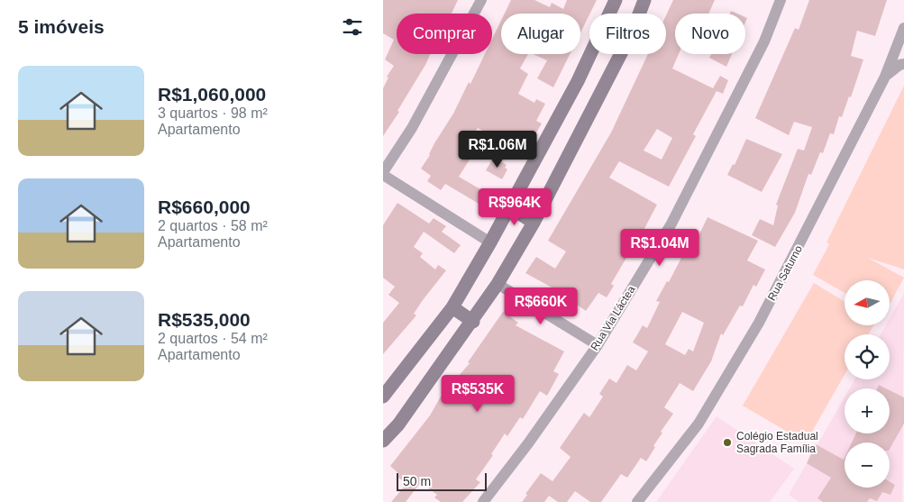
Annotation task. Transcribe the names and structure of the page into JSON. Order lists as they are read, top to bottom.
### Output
{
  "streets": {
    "street": ["Rua Saturno", "Rua Via Láctea"]
  },
  "places": ["Colégio Estadual Sagrada Família"],
  "scale_bar": "50 m",
  "north": "left",
  "page": {
    "heading": "5 imóveis",
    "chip": [
      "Comprar",
      "Alugar",
      "Filtros",
      "Novo"
    ],
    "list": [
      {
        "name": "R$1,060,000",
        "note": "3 quartos · 98 m² · Apartamento"
      },
      {
        "name": "R$660,000",
        "note": "2 quartos · 58 m² · Apartamento"
      },
      {
        "name": "R$535,000",
        "note": "2 quartos · 54 m² · Apartamento"
      }
    ],
    "price": [
      "R$1.06M",
      "R$964K",
      "R$1.04M",
      "R$660K",
      "R$535K"
    ],
    "map_buttons": ["+", "−"],
    "scale": "50 m"
  }
}
